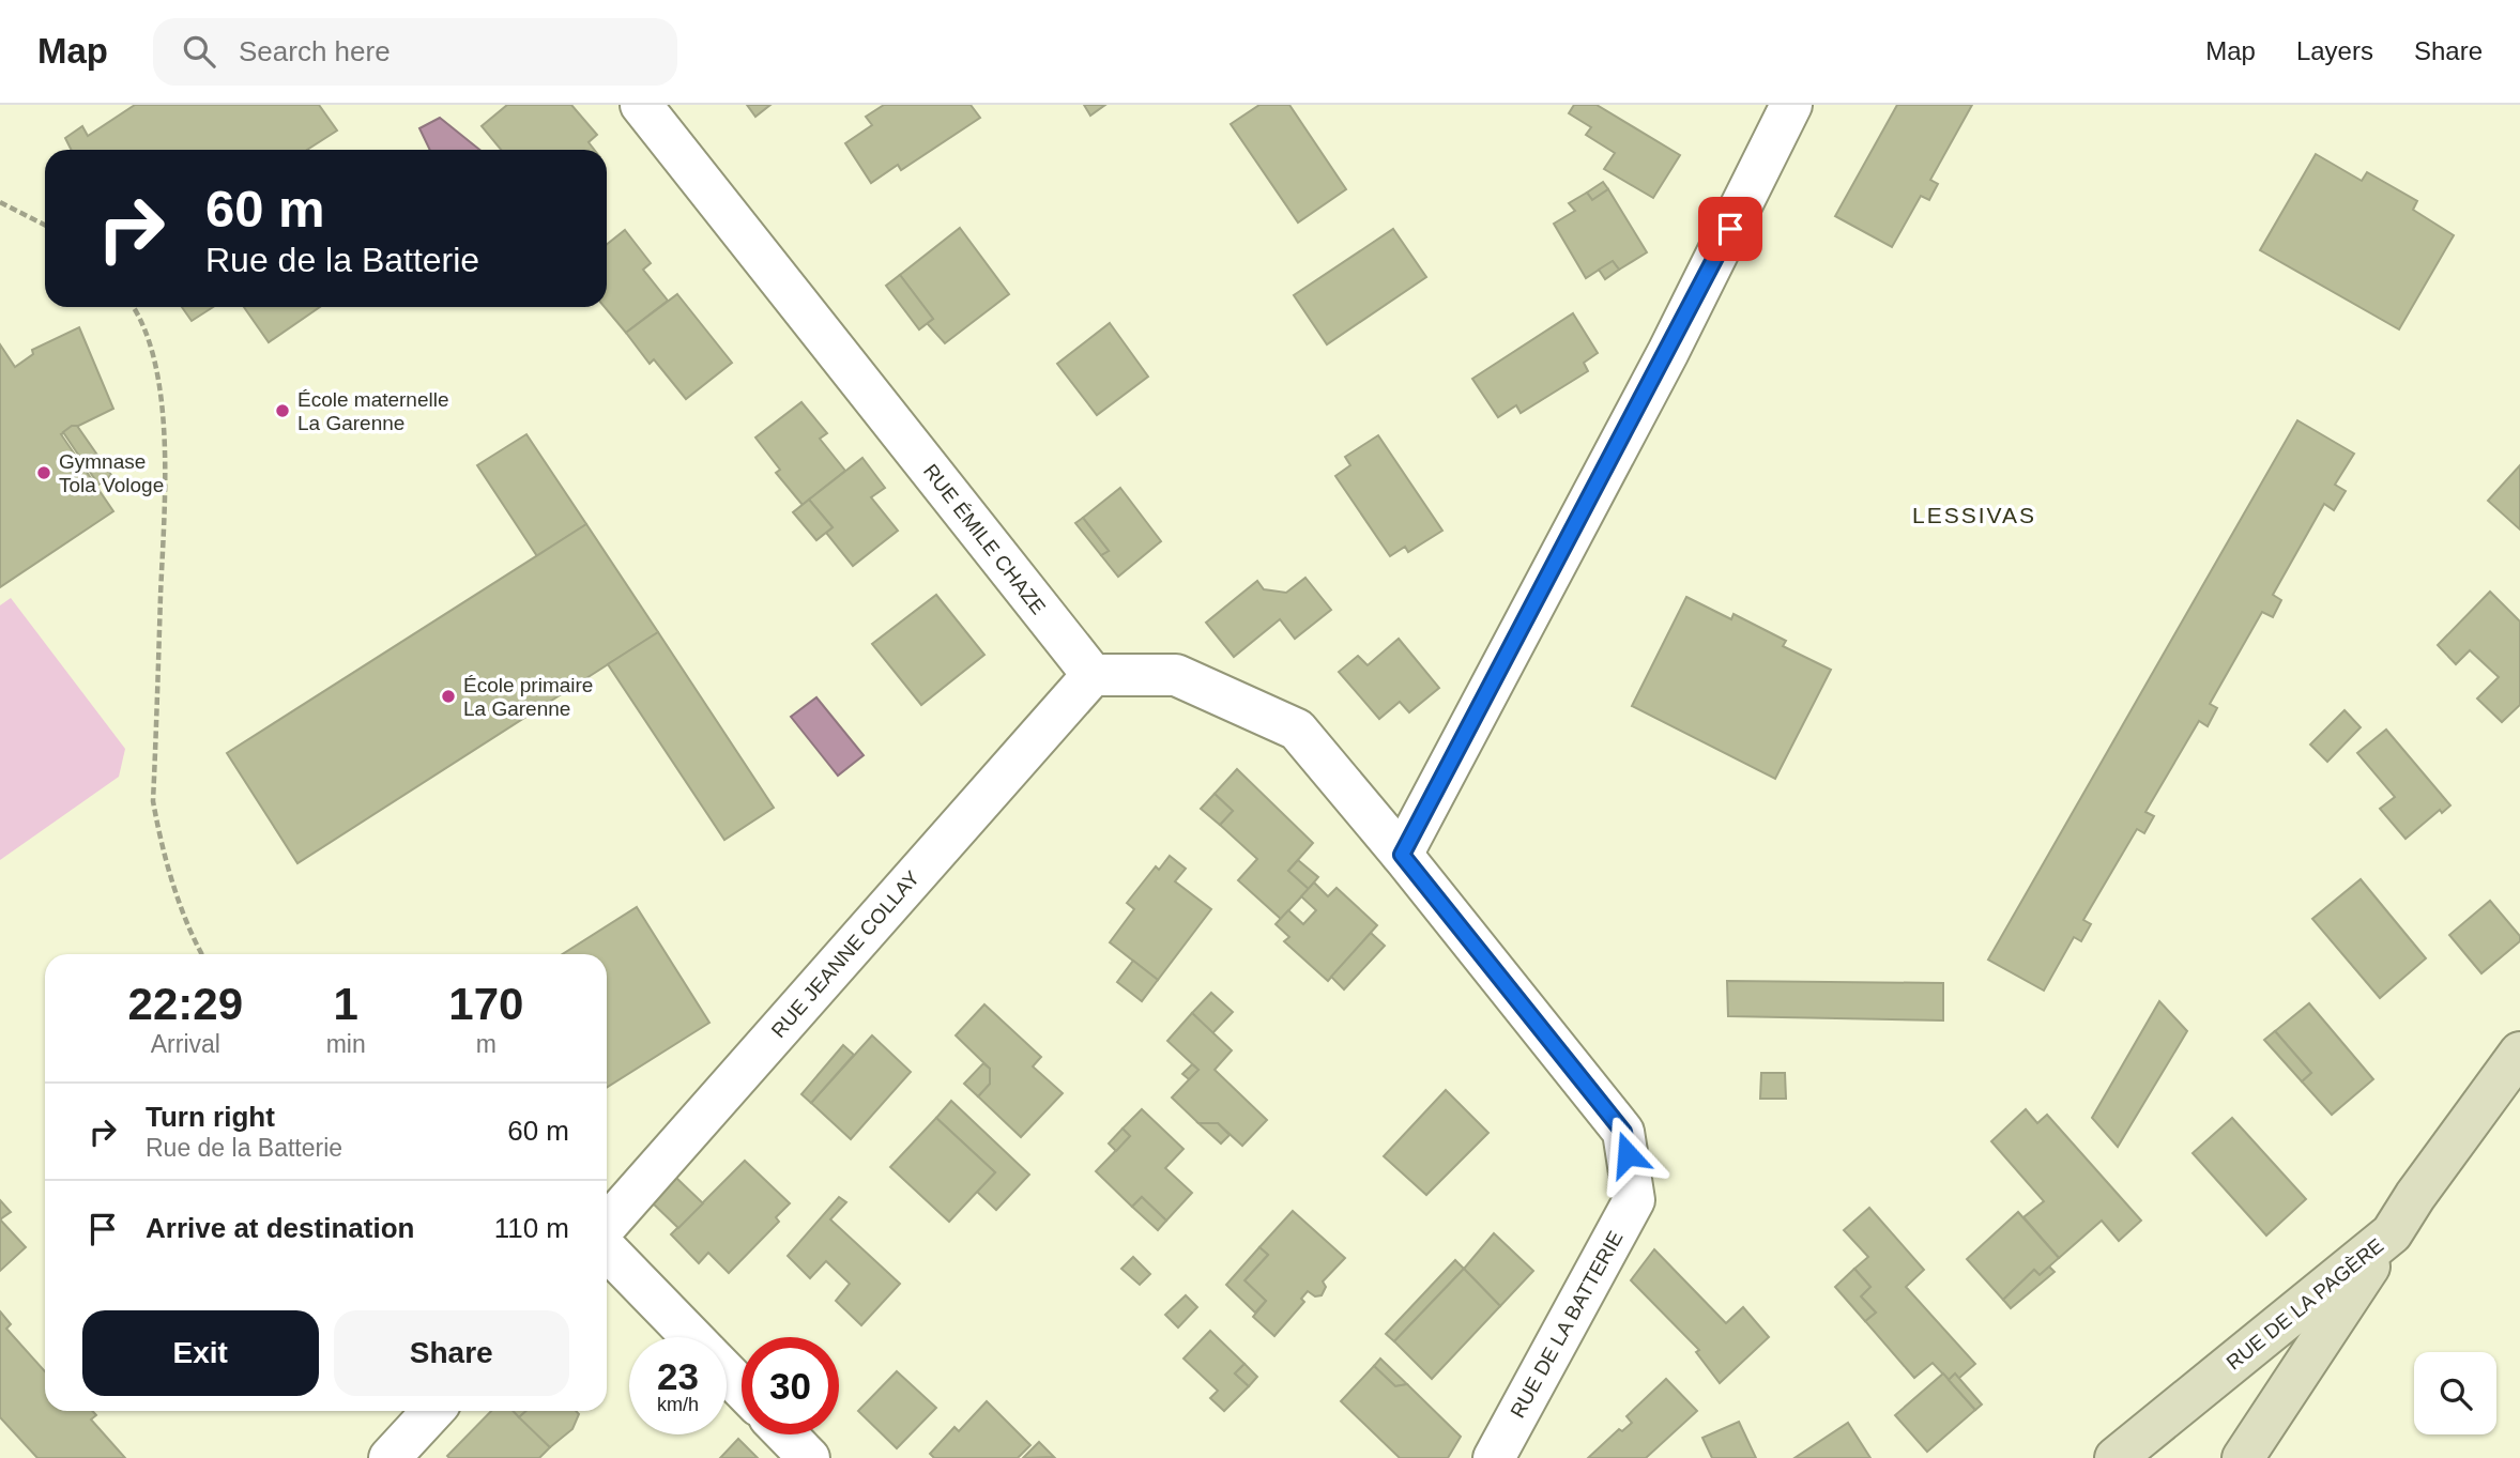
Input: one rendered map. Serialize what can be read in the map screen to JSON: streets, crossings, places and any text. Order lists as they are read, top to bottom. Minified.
{"streets":{"street":["RUE ÉMILE CHAZE","RUE JEANNE COLLAY","RUE DE LA PAGÈRE","RUE DE LA BATTERIE"]},"crossings":[["RUE ÉMILE CHAZE","RUE JEANNE COLLAY"]],"districts":["LESSIVAS"],"places":["École maternelle La Garenne","Gymnase Tola Vologe","École primaire La Garenne"],"page":{"header":"Map","search":"Search here","nav":["Map","Layers","Share"],"turn":["60 m","Rue de la Batterie"],"eta":["22:29","Arrival","1","min","170","m"],"list":[{"name":"Turn right","note":"Rue de la Batterie","value":"60 m"},{"name":"Arrive at destination","value":"110 m"}],"buttons":["Exit","Share"],"speed":"23 km/h","limit":"30"}}
